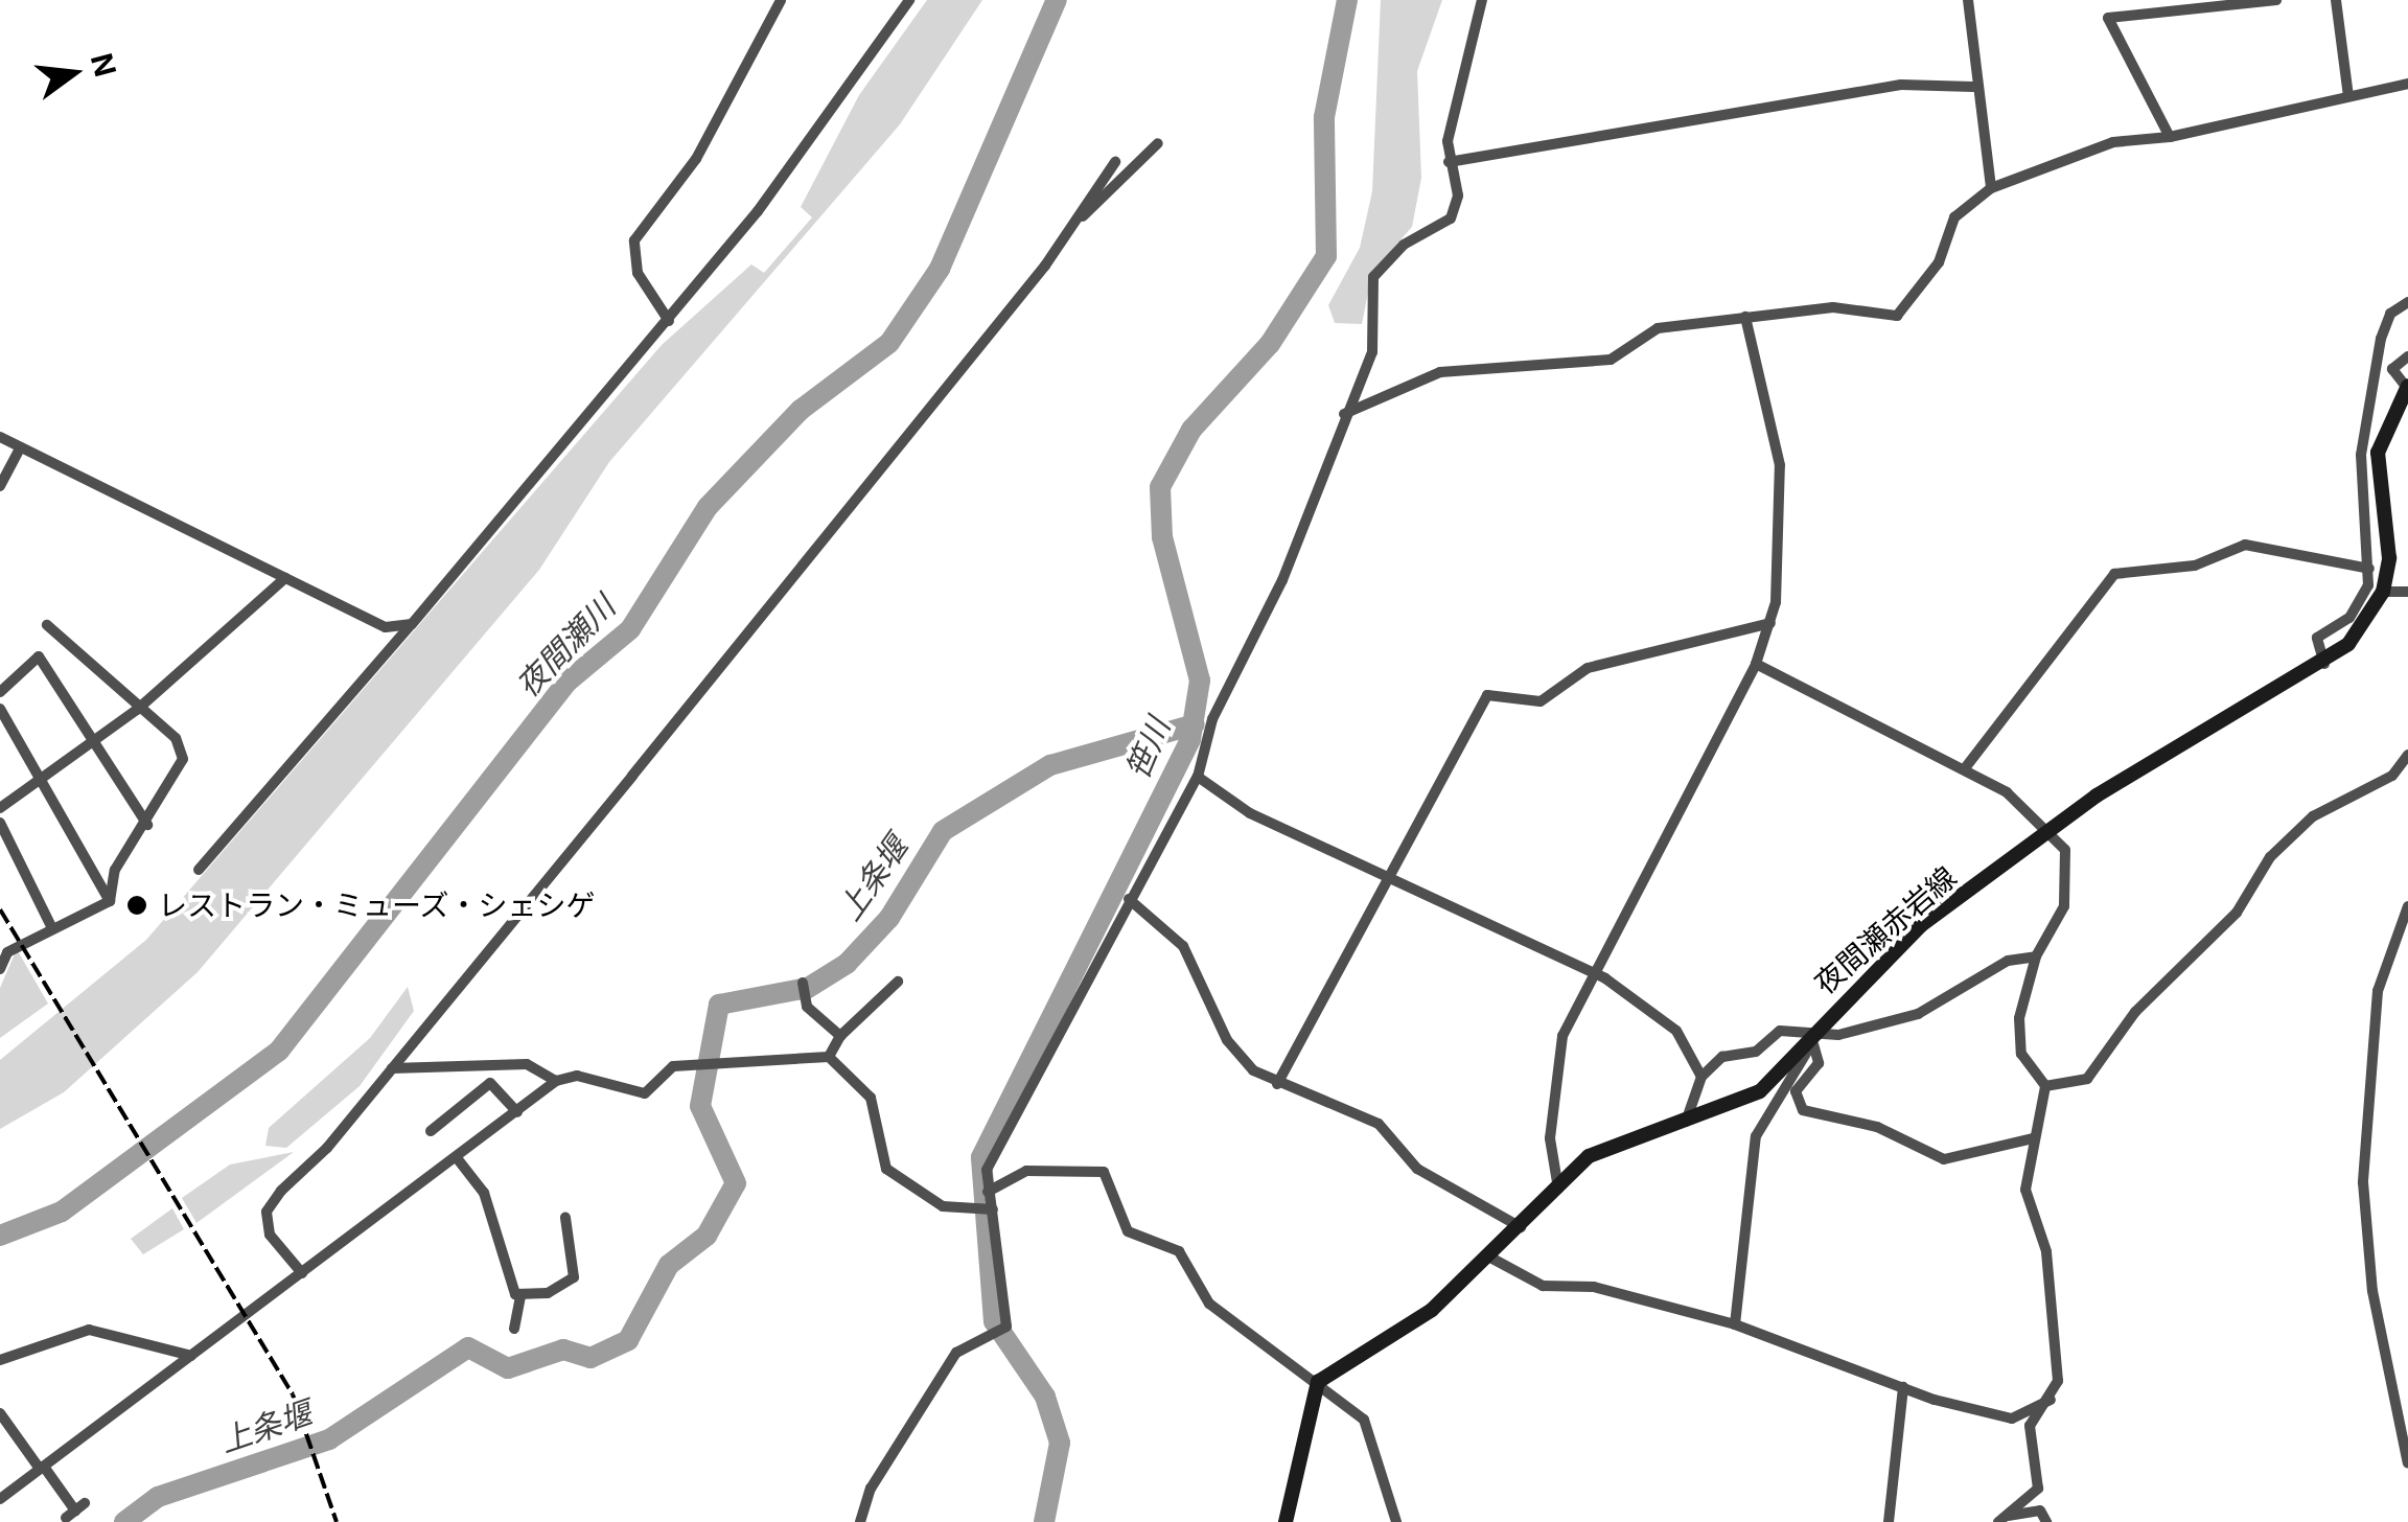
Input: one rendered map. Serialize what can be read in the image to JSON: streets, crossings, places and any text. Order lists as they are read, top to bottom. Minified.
{"streets":{"main road":["夜間瀬赤岩線"]},"water":["夜間瀬川","笹川","上条堰"],"places":["レストラン・ミューズ・シェシゲ"],"north":"right"}
